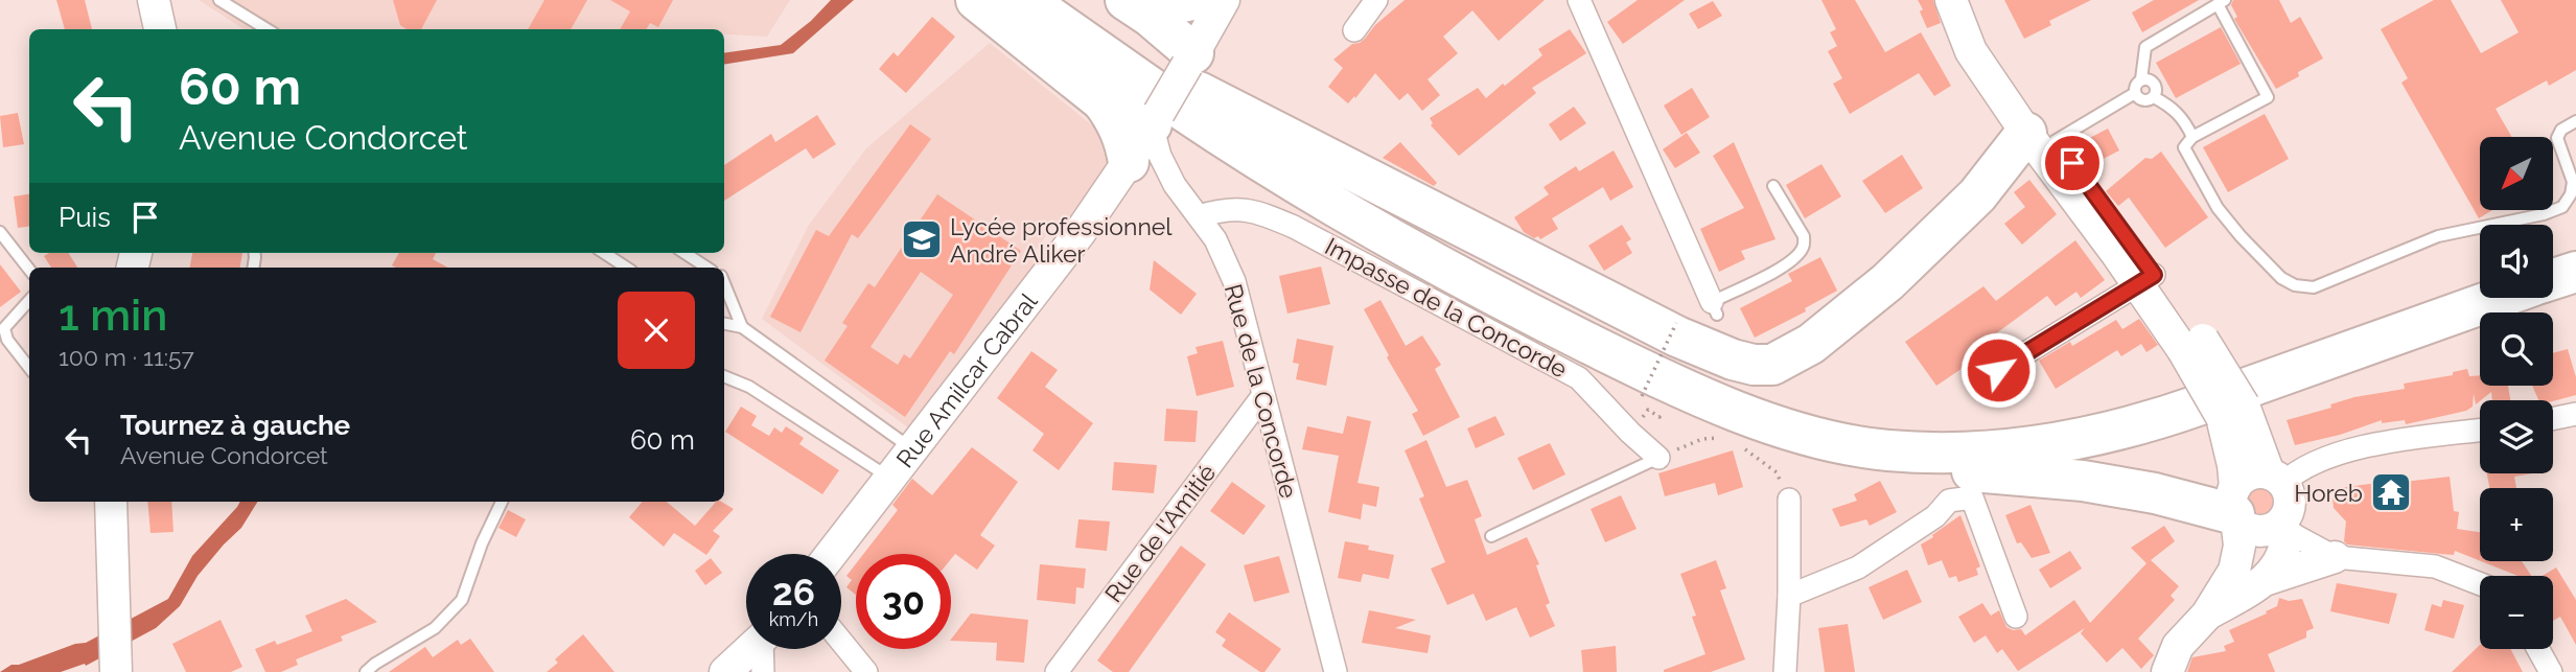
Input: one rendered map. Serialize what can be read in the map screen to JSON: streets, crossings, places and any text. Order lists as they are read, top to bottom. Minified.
{"streets":{"main road":["Rue Amilcar Cabral"],"street":["Impasse de la Concorde","Rue de la Concorde","Rue de l'Amitié"]},"crossings":[["Impasse de la Concorde","Rue de la Concorde"],["Rue Amilcar Cabral","Rue de la Concorde"],["Rue de la Concorde","Rue de l'Amitié"]],"places":{"school or university":["Lycée professionnel André Aliker"],"temple":["Horeb"]},"north":"bottom left","page":{"turn":["60 m","Avenue Condorcet"],"map_buttons":["+","−"],"then":"Puis","heading":["1 min","100 m · 11:57"],"list":[{"name":"Tournez à gauche","note":"Avenue Condorcet","value":"60 m"}],"speed":"26 km/h","limit":"30"}}
